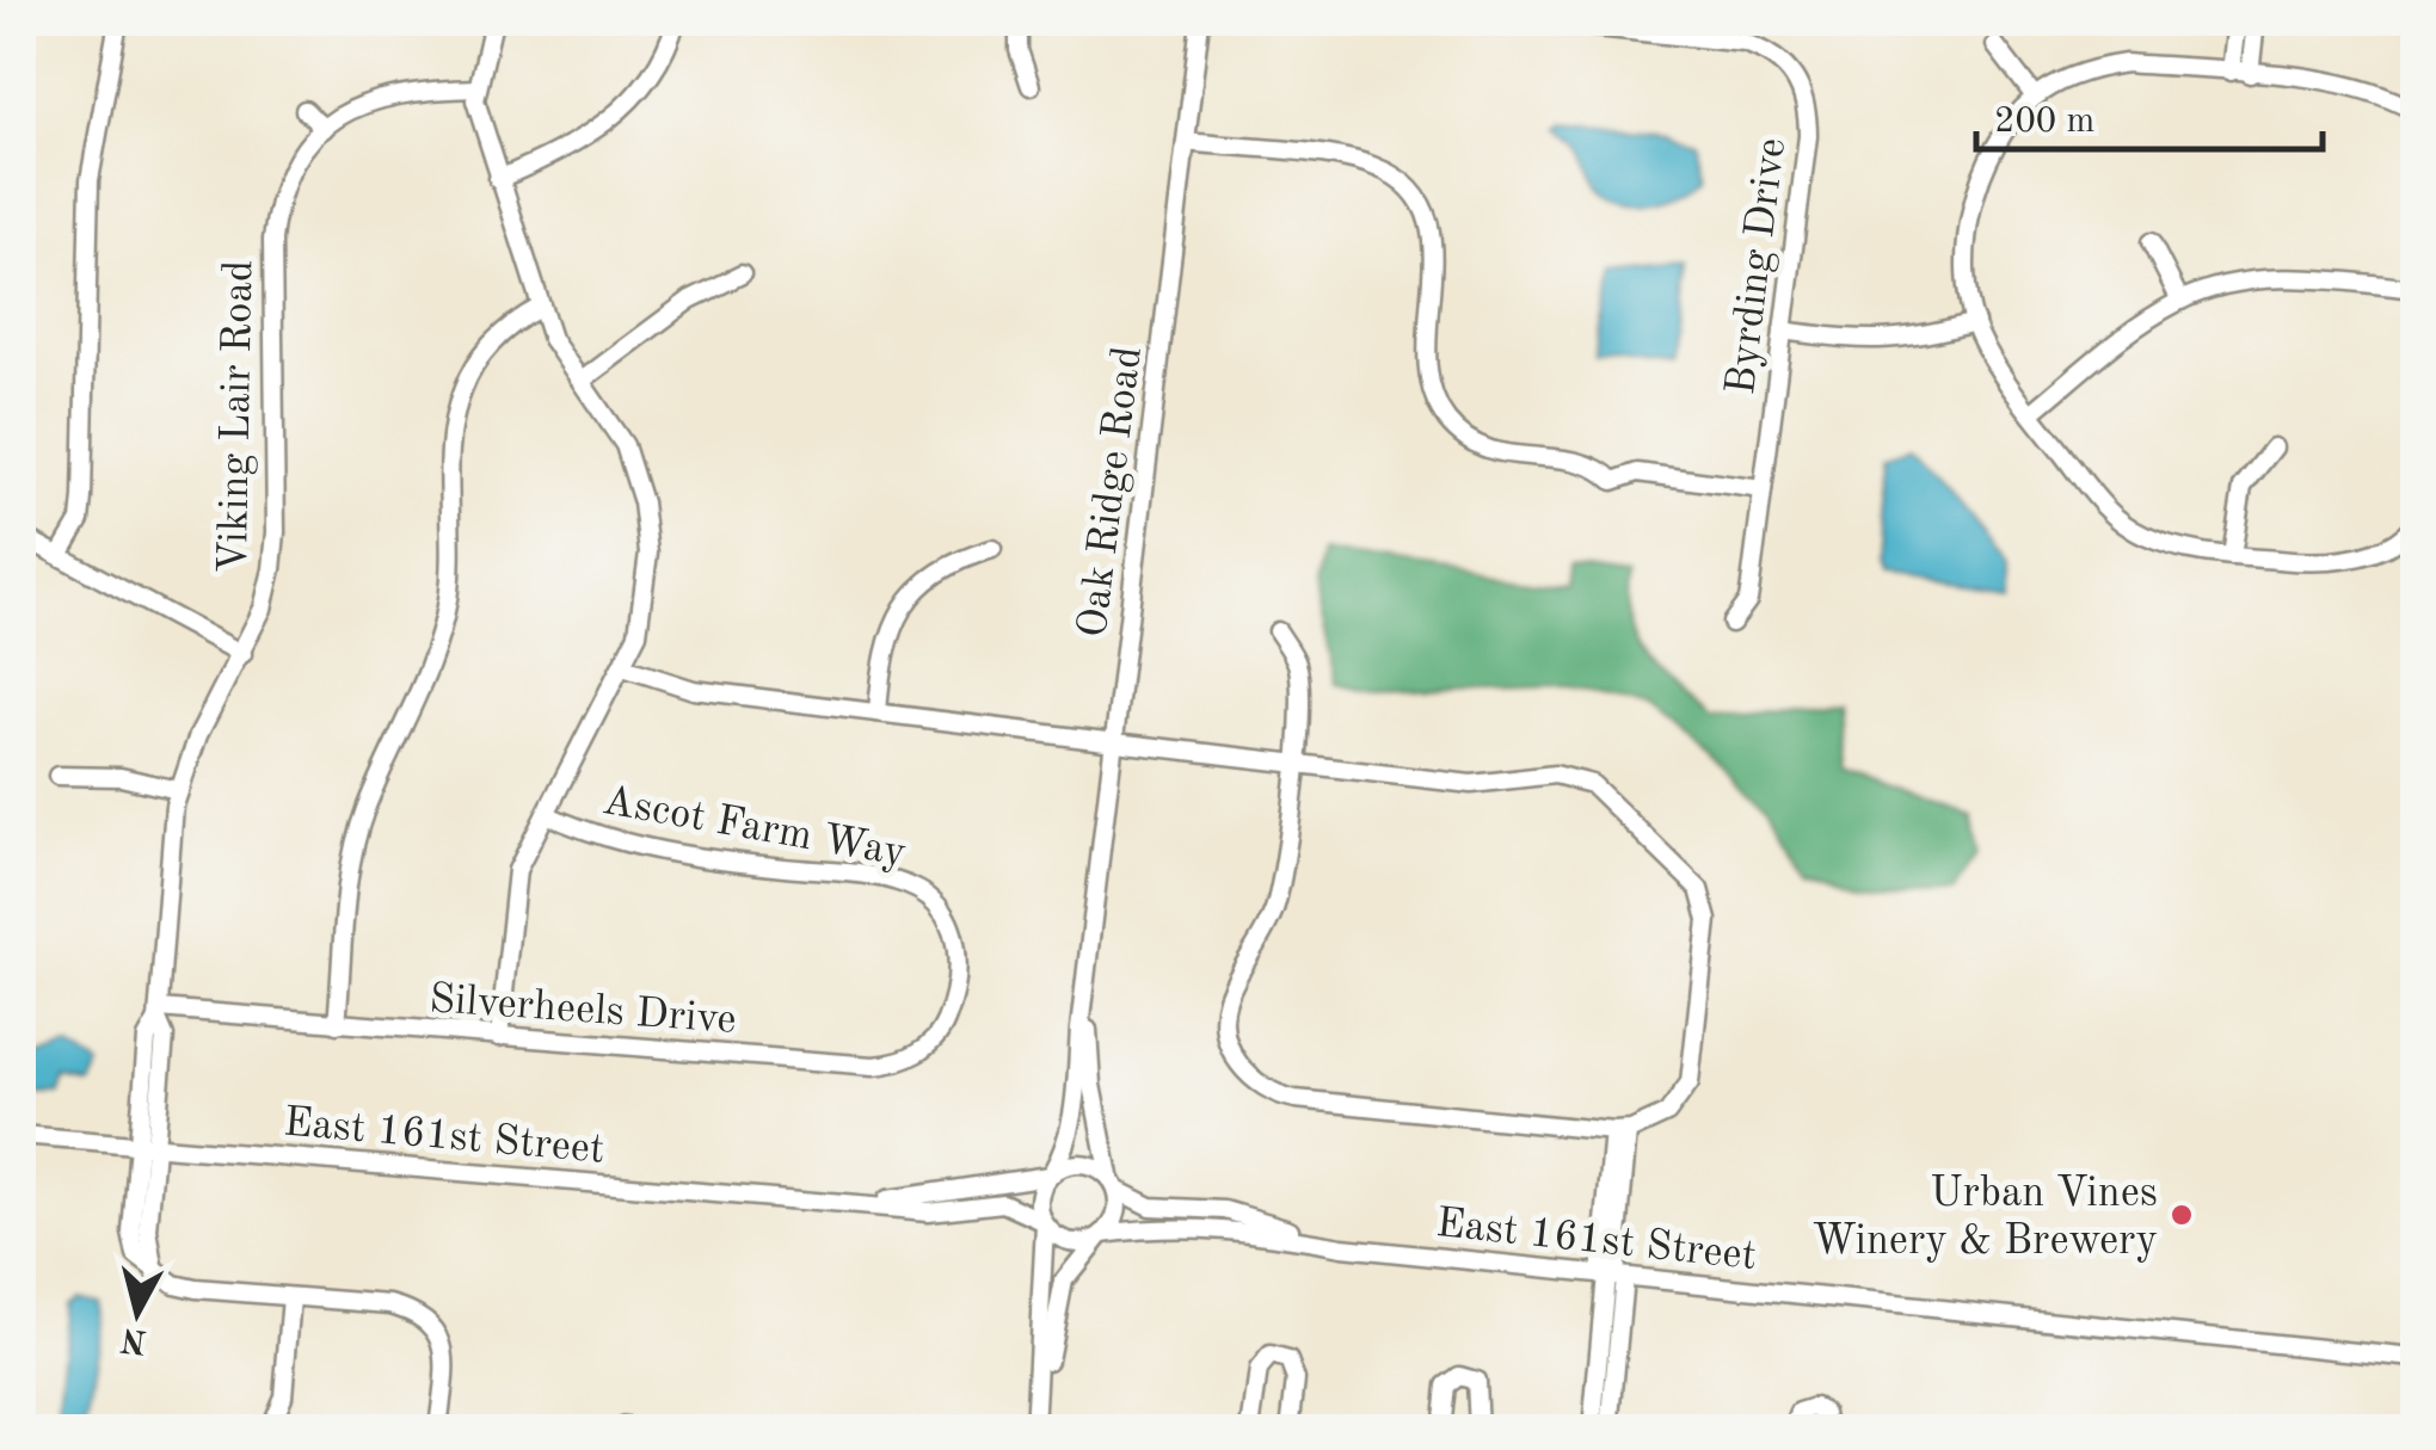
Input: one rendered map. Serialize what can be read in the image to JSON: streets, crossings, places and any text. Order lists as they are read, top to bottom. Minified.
{"streets":{"street":["Byrding Drive","Viking Lair Road","Oak Ridge Road","Ascot Farm Way","Silverheels Drive","East 161st Street"]},"crossings":[["Viking Lair Road","Silverheels Drive"],["Viking Lair Road","East 161st Street"],["Oak Ridge Road","East 161st Street"],["Ascot Farm Way","Silverheels Drive"]],"places":["Urban Vines Winery & Brewery"],"scale_bar":"200 m","north":"bottom"}
